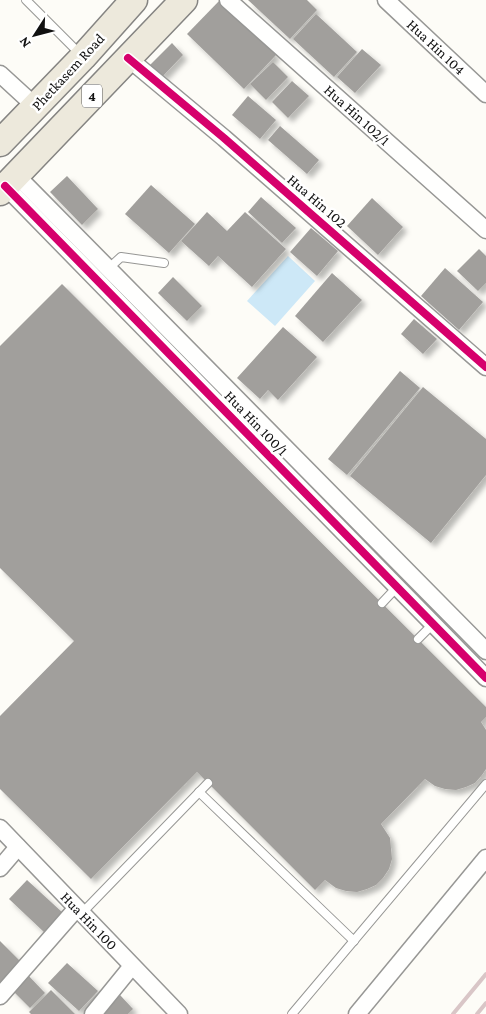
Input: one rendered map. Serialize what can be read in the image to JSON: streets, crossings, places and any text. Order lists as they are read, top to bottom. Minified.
{"streets":{"main road":["Phetkasem Road","4"],"street":["Hua Hin 104","Hua Hin 102/1","Hua Hin 102","Hua Hin 100/1","Hua Hin 100"]},"crossings":[["4","Hua Hin 102"],["4","Hua Hin 100/1"]],"north":"bottom left"}
